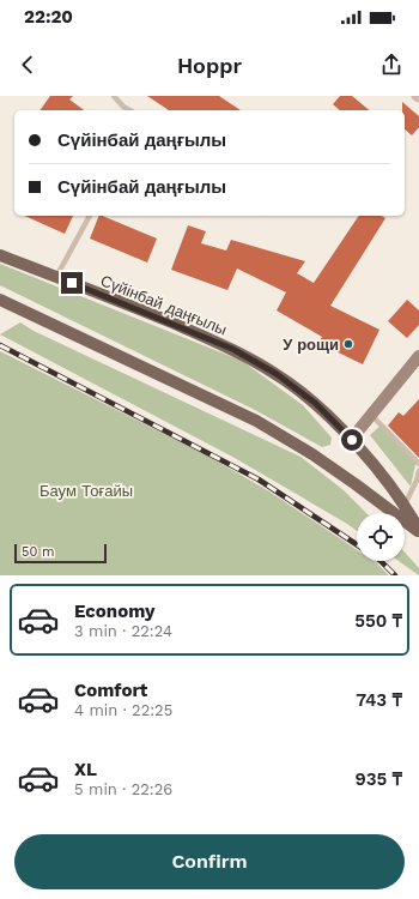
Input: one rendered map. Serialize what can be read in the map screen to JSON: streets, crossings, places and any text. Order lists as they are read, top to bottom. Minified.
{"streets":{"main road":["Сүйінбай даңғылы"]},"parks":["Баум Тоғайы"],"places":["У рощи"],"scale_bar":"50 m","page":{"status":"22:20","header":"Hoppr","banner":["Сүйінбай даңғылы","Сүйінбай даңғылы"],"scale":"50 m","list":[{"name":"Economy","note":"3 min · 22:24","value":"550 ₸"},{"name":"Comfort","note":"4 min · 22:25","value":"743 ₸"},{"name":"XL","note":"5 min · 22:26","value":"935 ₸"}],"buttons":"Confirm"}}
